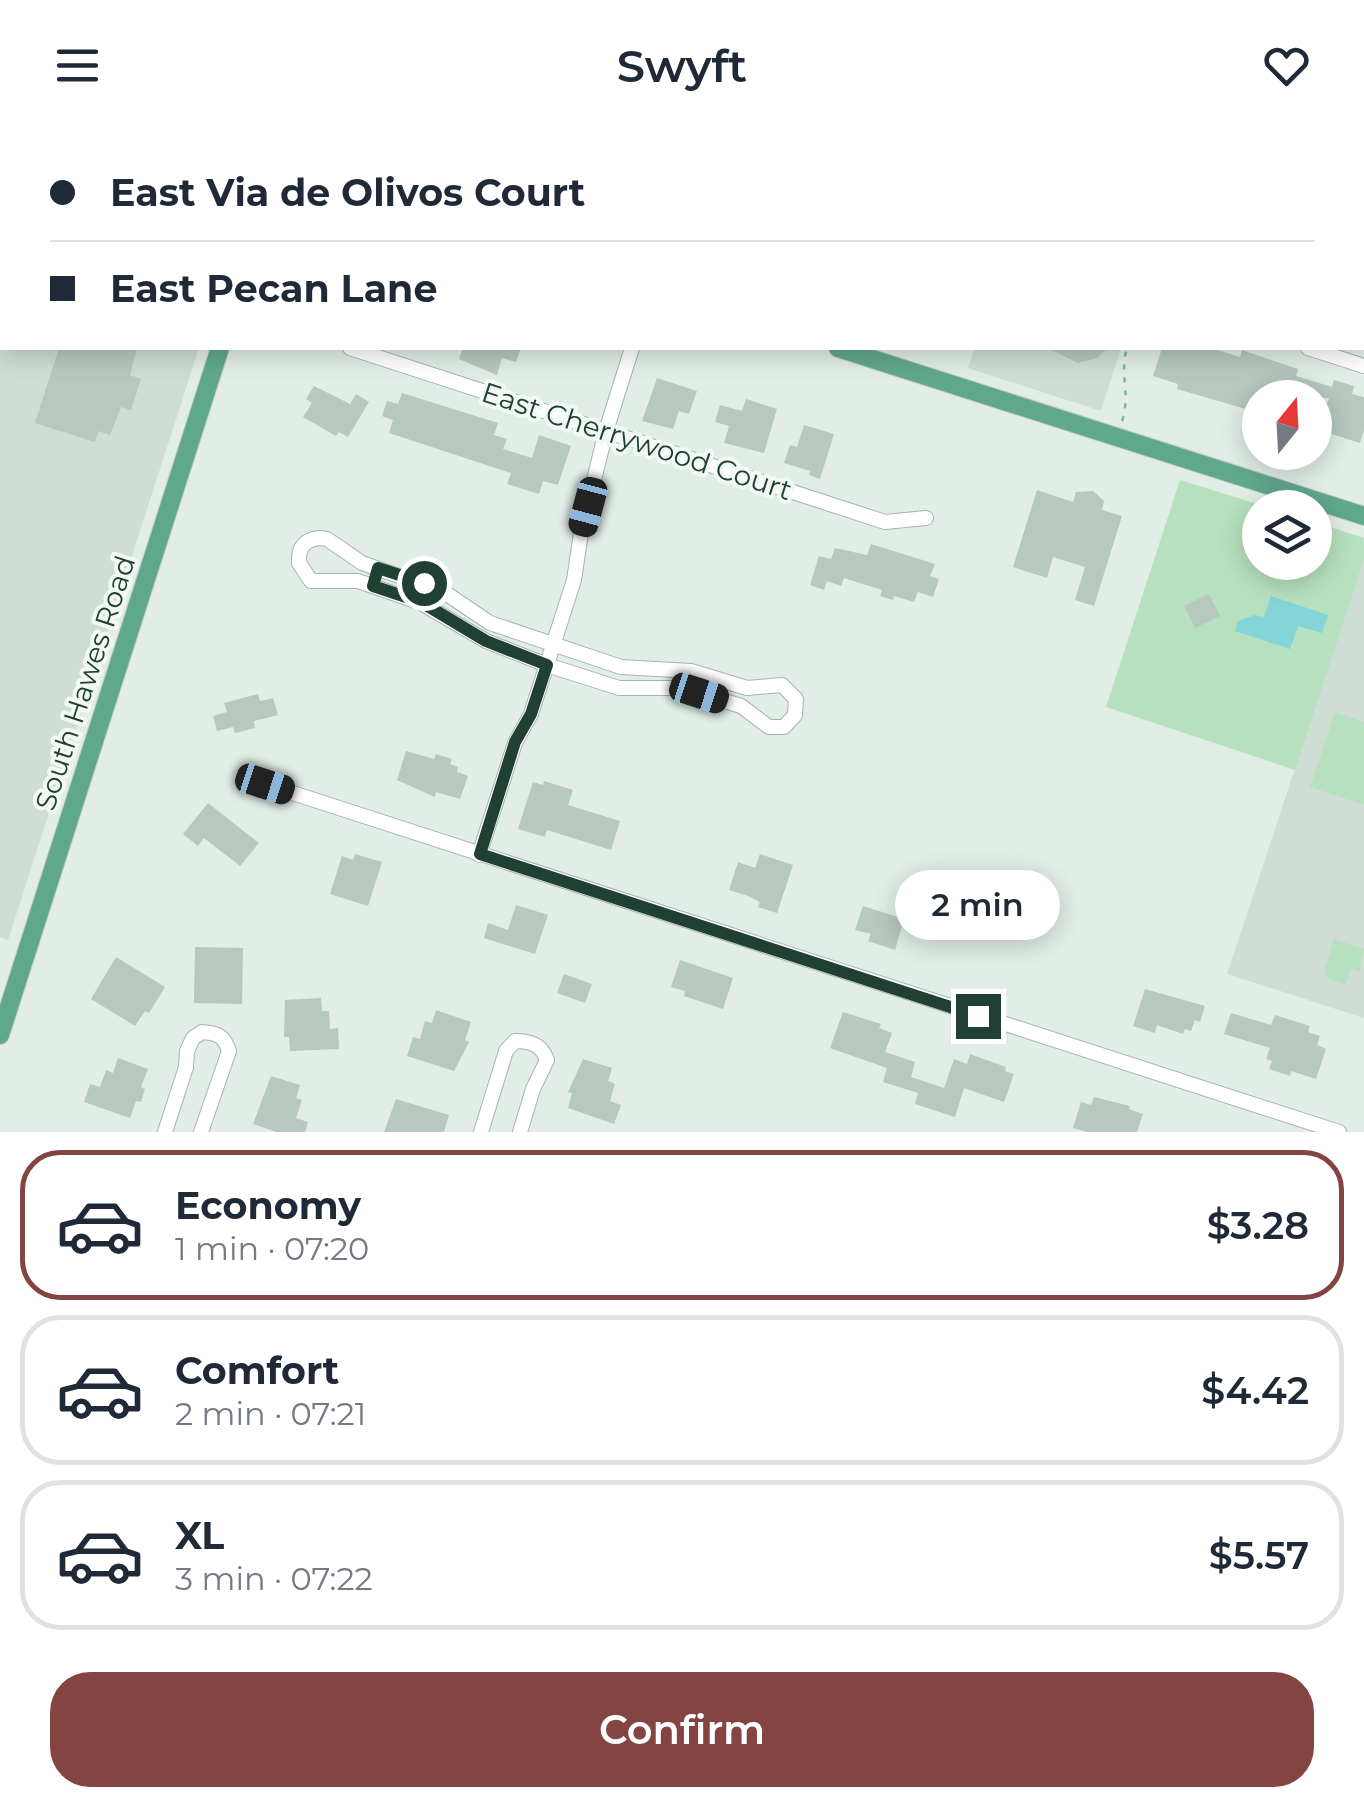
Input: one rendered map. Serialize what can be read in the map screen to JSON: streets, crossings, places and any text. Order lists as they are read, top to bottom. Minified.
{"streets":{"main road":["South Hawes Road"],"street":["East Cherrywood Court"]},"north":"top","page":{"header":"Swyft","banner":["East Via de Olivos Court","East Pecan Lane"],"bubble":"2 min","list":[{"name":"Economy","note":"1 min · 07:20","value":"$3.28"},{"name":"Comfort","note":"2 min · 07:21","value":"$4.42"},{"name":"XL","note":"3 min · 07:22","value":"$5.57"}],"buttons":"Confirm"}}
